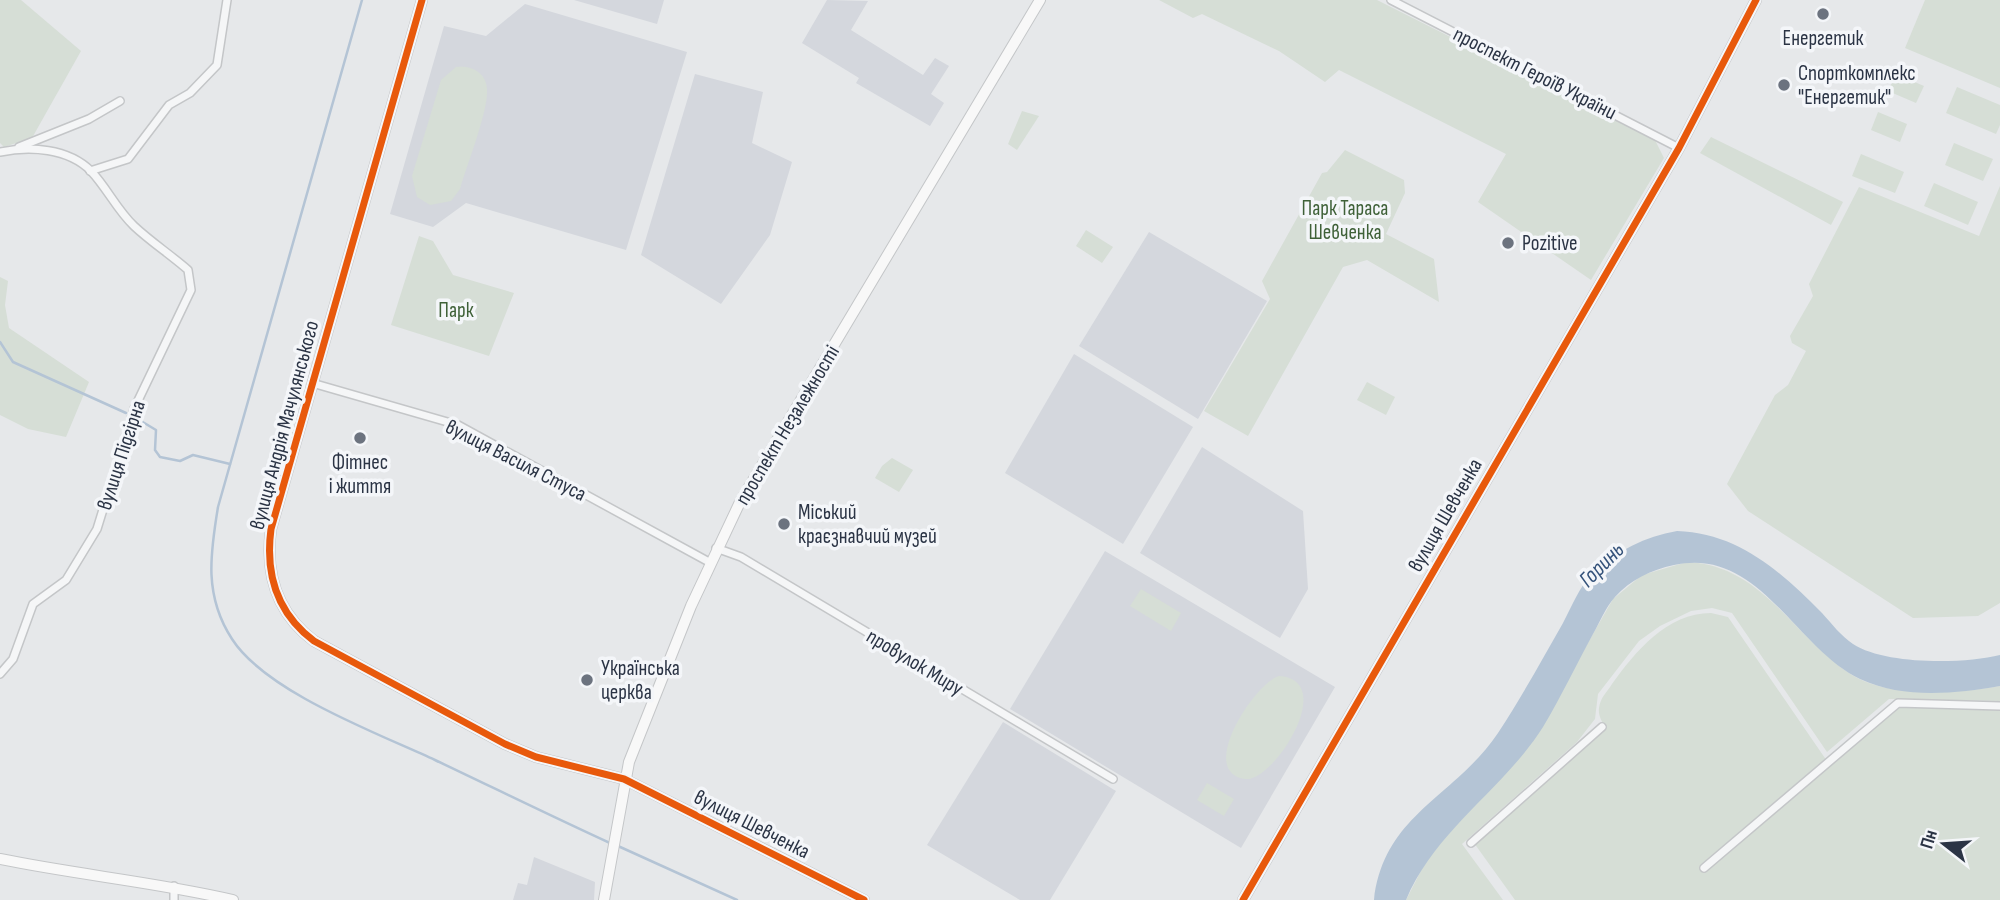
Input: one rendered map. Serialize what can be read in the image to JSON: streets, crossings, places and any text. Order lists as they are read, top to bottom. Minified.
{"streets":{"street":["проспект Героїв України","вулиця Андрія Мачулянського","проспект Незалежності","вулиця Підгірна","вулиця Василя Стуса","вулиця Шевченка","провулок Миру"]},"crossings":[["проспект Героїв України","вулиця Шевченка"],["вулиця Андрія Мачулянського","проспект Незалежності"],["вулиця Андрія Мачулянського","вулиця Василя Стуса"],["вулиця Андрія Мачулянського","вулиця Шевченка"],["проспект Незалежності","вулиця Василя Стуса"],["проспект Незалежності","вулиця Шевченка"],["проспект Незалежності","провулок Миру"]],"water":["Горинь"],"parks":["Парк Тараса Шевченка","Парк"],"places":["Енергетик","Спорткомплекс \"Енергетик\"","Pozitive","Фітнес і життя","Міський краєзнавчий музей","Українська церква"],"north":"left"}
